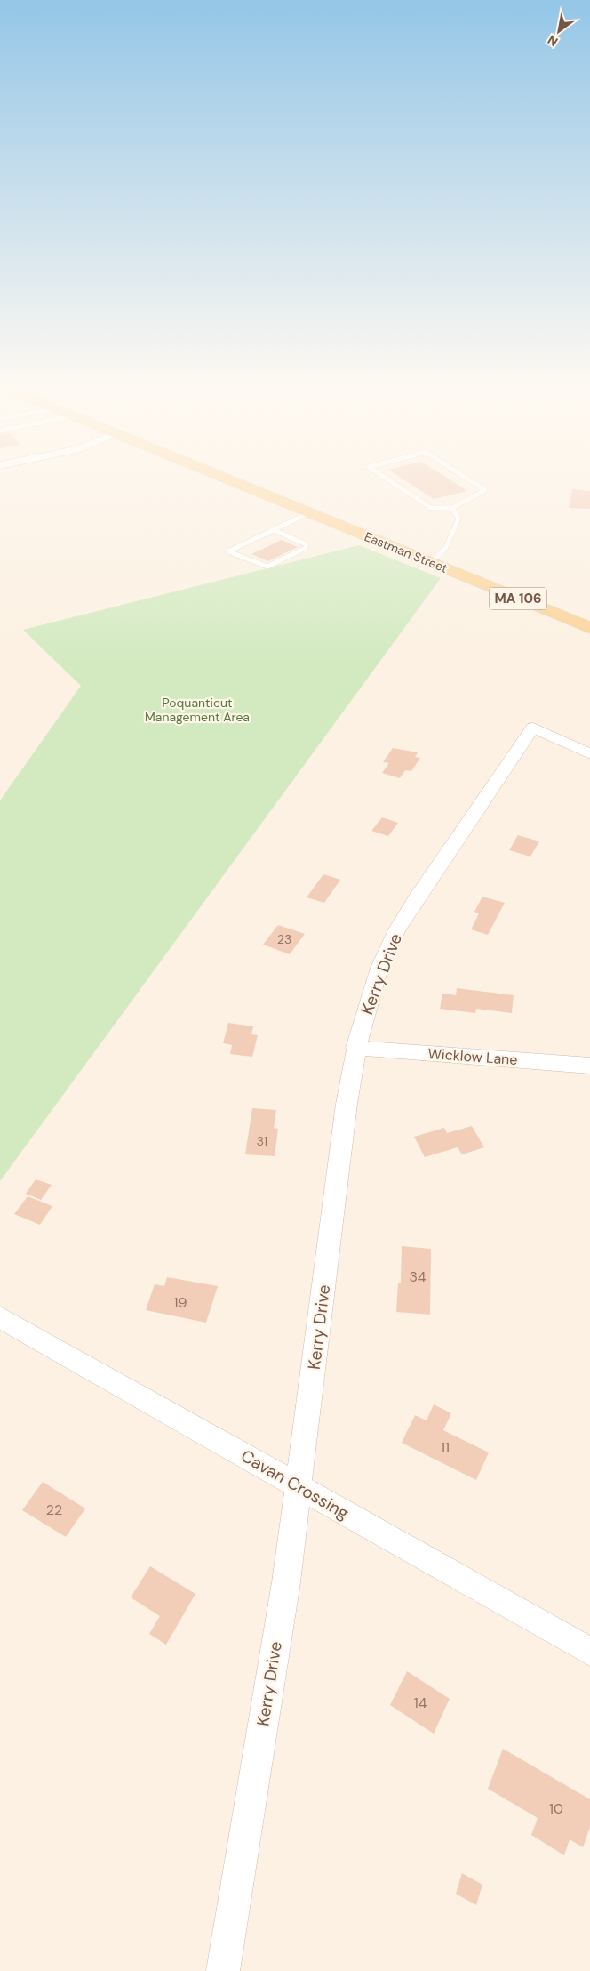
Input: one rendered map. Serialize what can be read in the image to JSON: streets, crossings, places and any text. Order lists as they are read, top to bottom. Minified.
{"streets":{"main road":["Eastman Street","MA 106"],"street":["Kerry Drive","Wicklow Lane","Cavan Crossing"]},"crossings":[["Kerry Drive","Wicklow Lane"],["Kerry Drive","Cavan Crossing"]],"parks":["Poquanticut Management Area"],"house_numbers":["23","31","34","19","11","22","14","10"],"north":"bottom left"}
